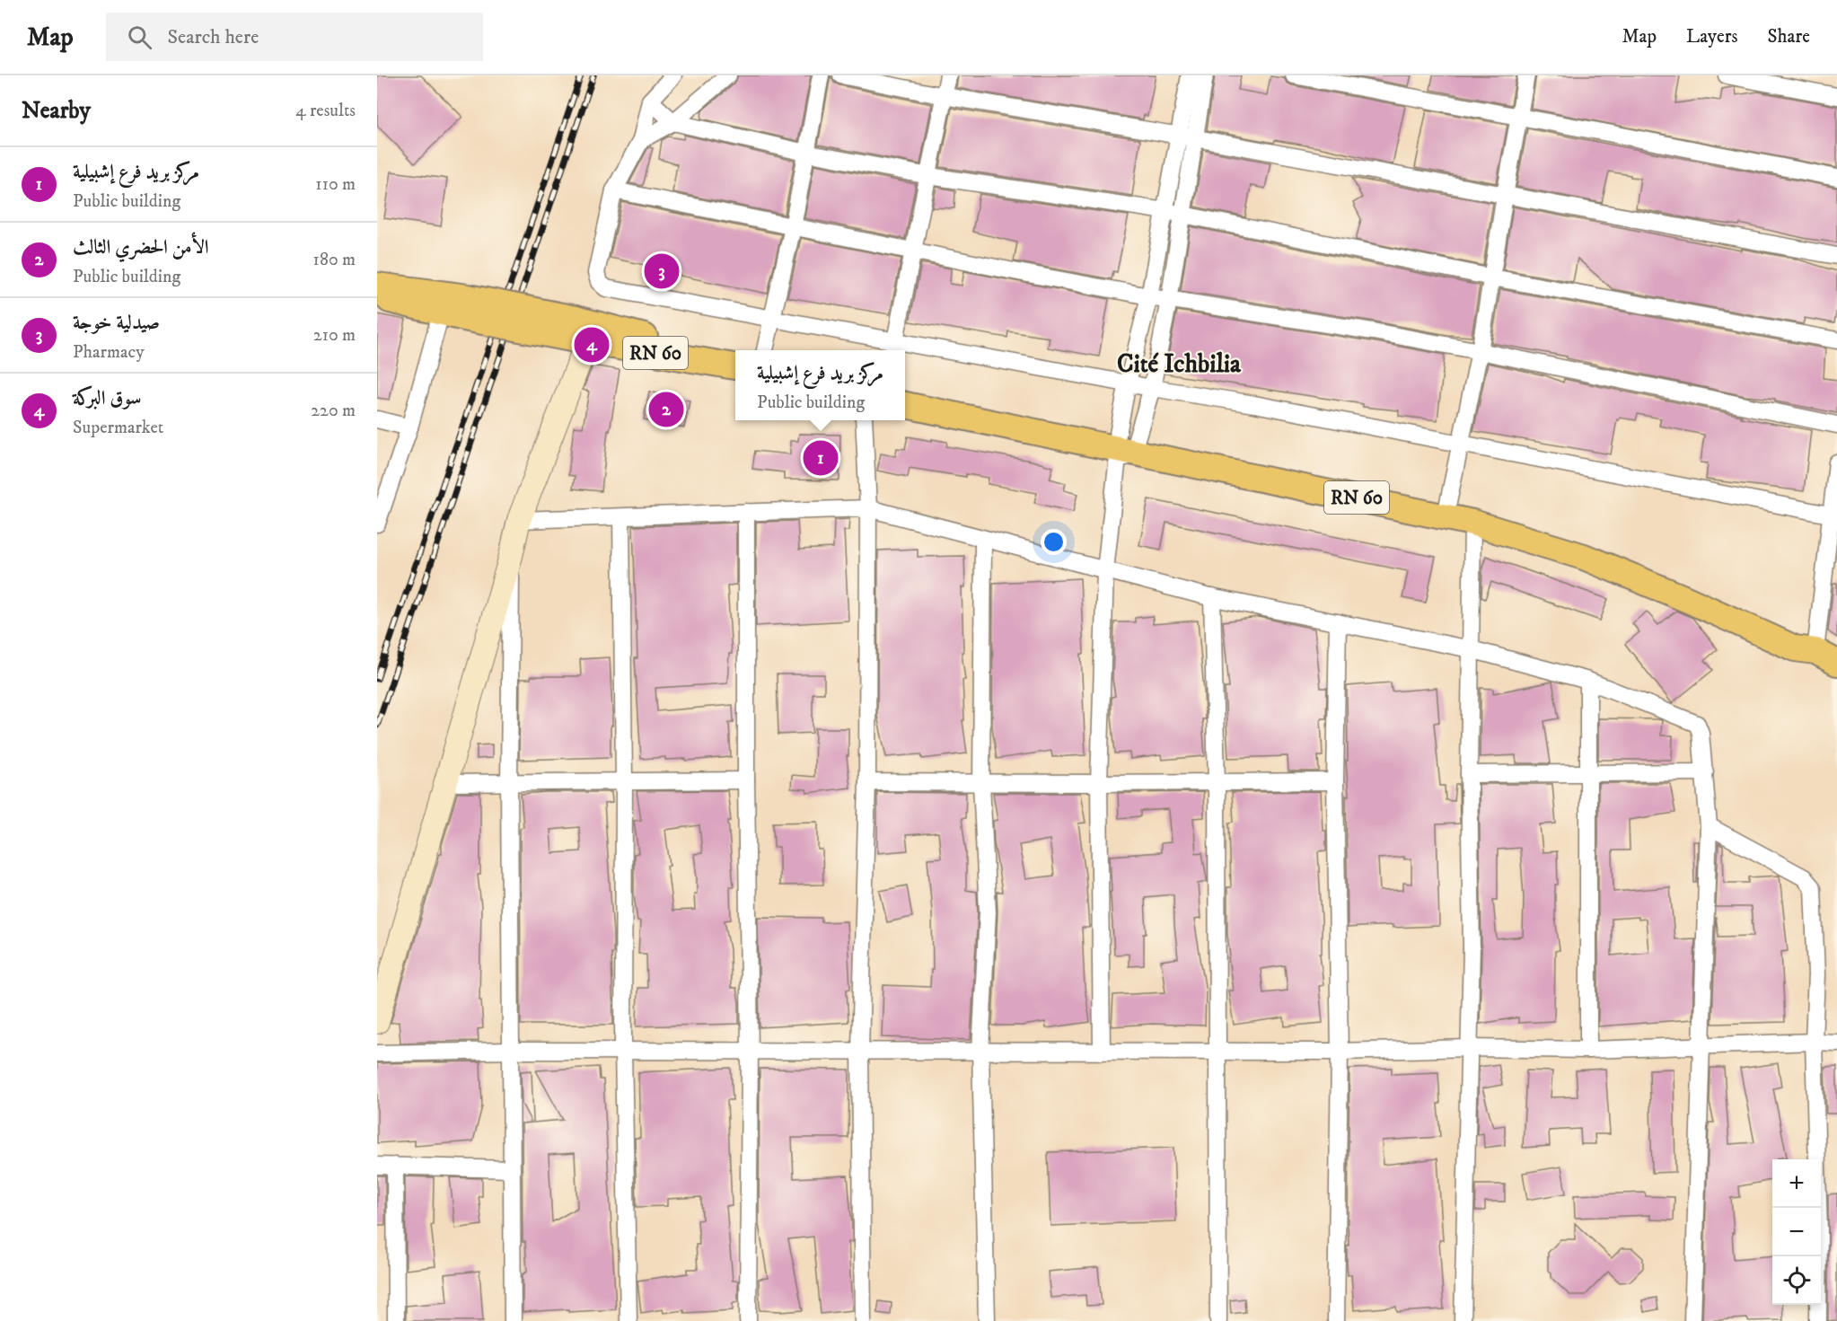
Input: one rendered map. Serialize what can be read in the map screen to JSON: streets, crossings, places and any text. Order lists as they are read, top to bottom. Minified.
{"streets":{"main road":["RN 60"]},"districts":["Cité Ichbilia"],"page":{"header":"Map","search":"Search here","nav":["Map","Layers","Share"],"heading":["Nearby","4 results"],"list":[{"mark":"1","name":"مركز بريد فرع إشبيلية","note":"Public building","value":"110 m"},{"mark":"2","name":"الأمن الحضري الثالث","note":"Public building","value":"180 m"},{"mark":"3","name":"صيدلية خوجة","note":"Pharmacy","value":"210 m"},{"mark":"4","name":"سوق البركة","note":"Supermarket","value":"220 m"}],"pins":["3","4","2","1"],"popup":["مركز بريد فرع إشبيلية","Public building"],"map_buttons":["+","−"]}}
